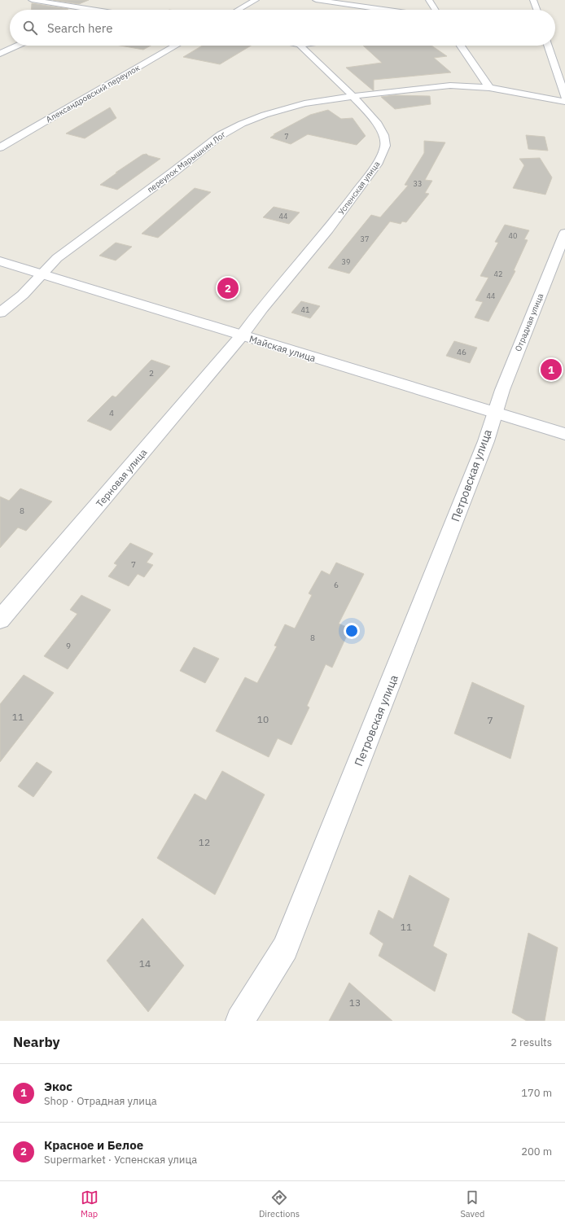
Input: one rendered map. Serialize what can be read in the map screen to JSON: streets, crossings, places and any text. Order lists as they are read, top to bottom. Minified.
{"streets":{"street":["Александровский переулок","переулок Марышкин Лог","Успенская улица","Отрадная улица","Майская улица","Петровская улица","Терновая улица"]},"crossings":[["переулок Марышкин Лог","Успенская улица"],["переулок Марышкин Лог","Майская улица"],["Успенская улица","Майская улица"],["Успенская улица","Терновая улица"],["Отрадная улица","Майская улица"],["Отрадная улица","Петровская улица"],["Майская улица","Петровская улица"],["Майская улица","Терновая улица"]],"house_numbers":["7","33","44","40","37","39","42","44","41","46","2","4","8","7","6","8","9","11","10","7","12","11","14","13"],"page":{"search":"Search here","pins":["2","1"],"heading":["Nearby","2 results"],"list":[{"mark":"1","name":"Экос","note":"Shop · Отрадная улица","value":"170 m"},{"mark":"2","name":"Красное и Белое","note":"Supermarket · Успенская улица","value":"200 m"}],"nav":["Map","Directions","Saved"]}}
